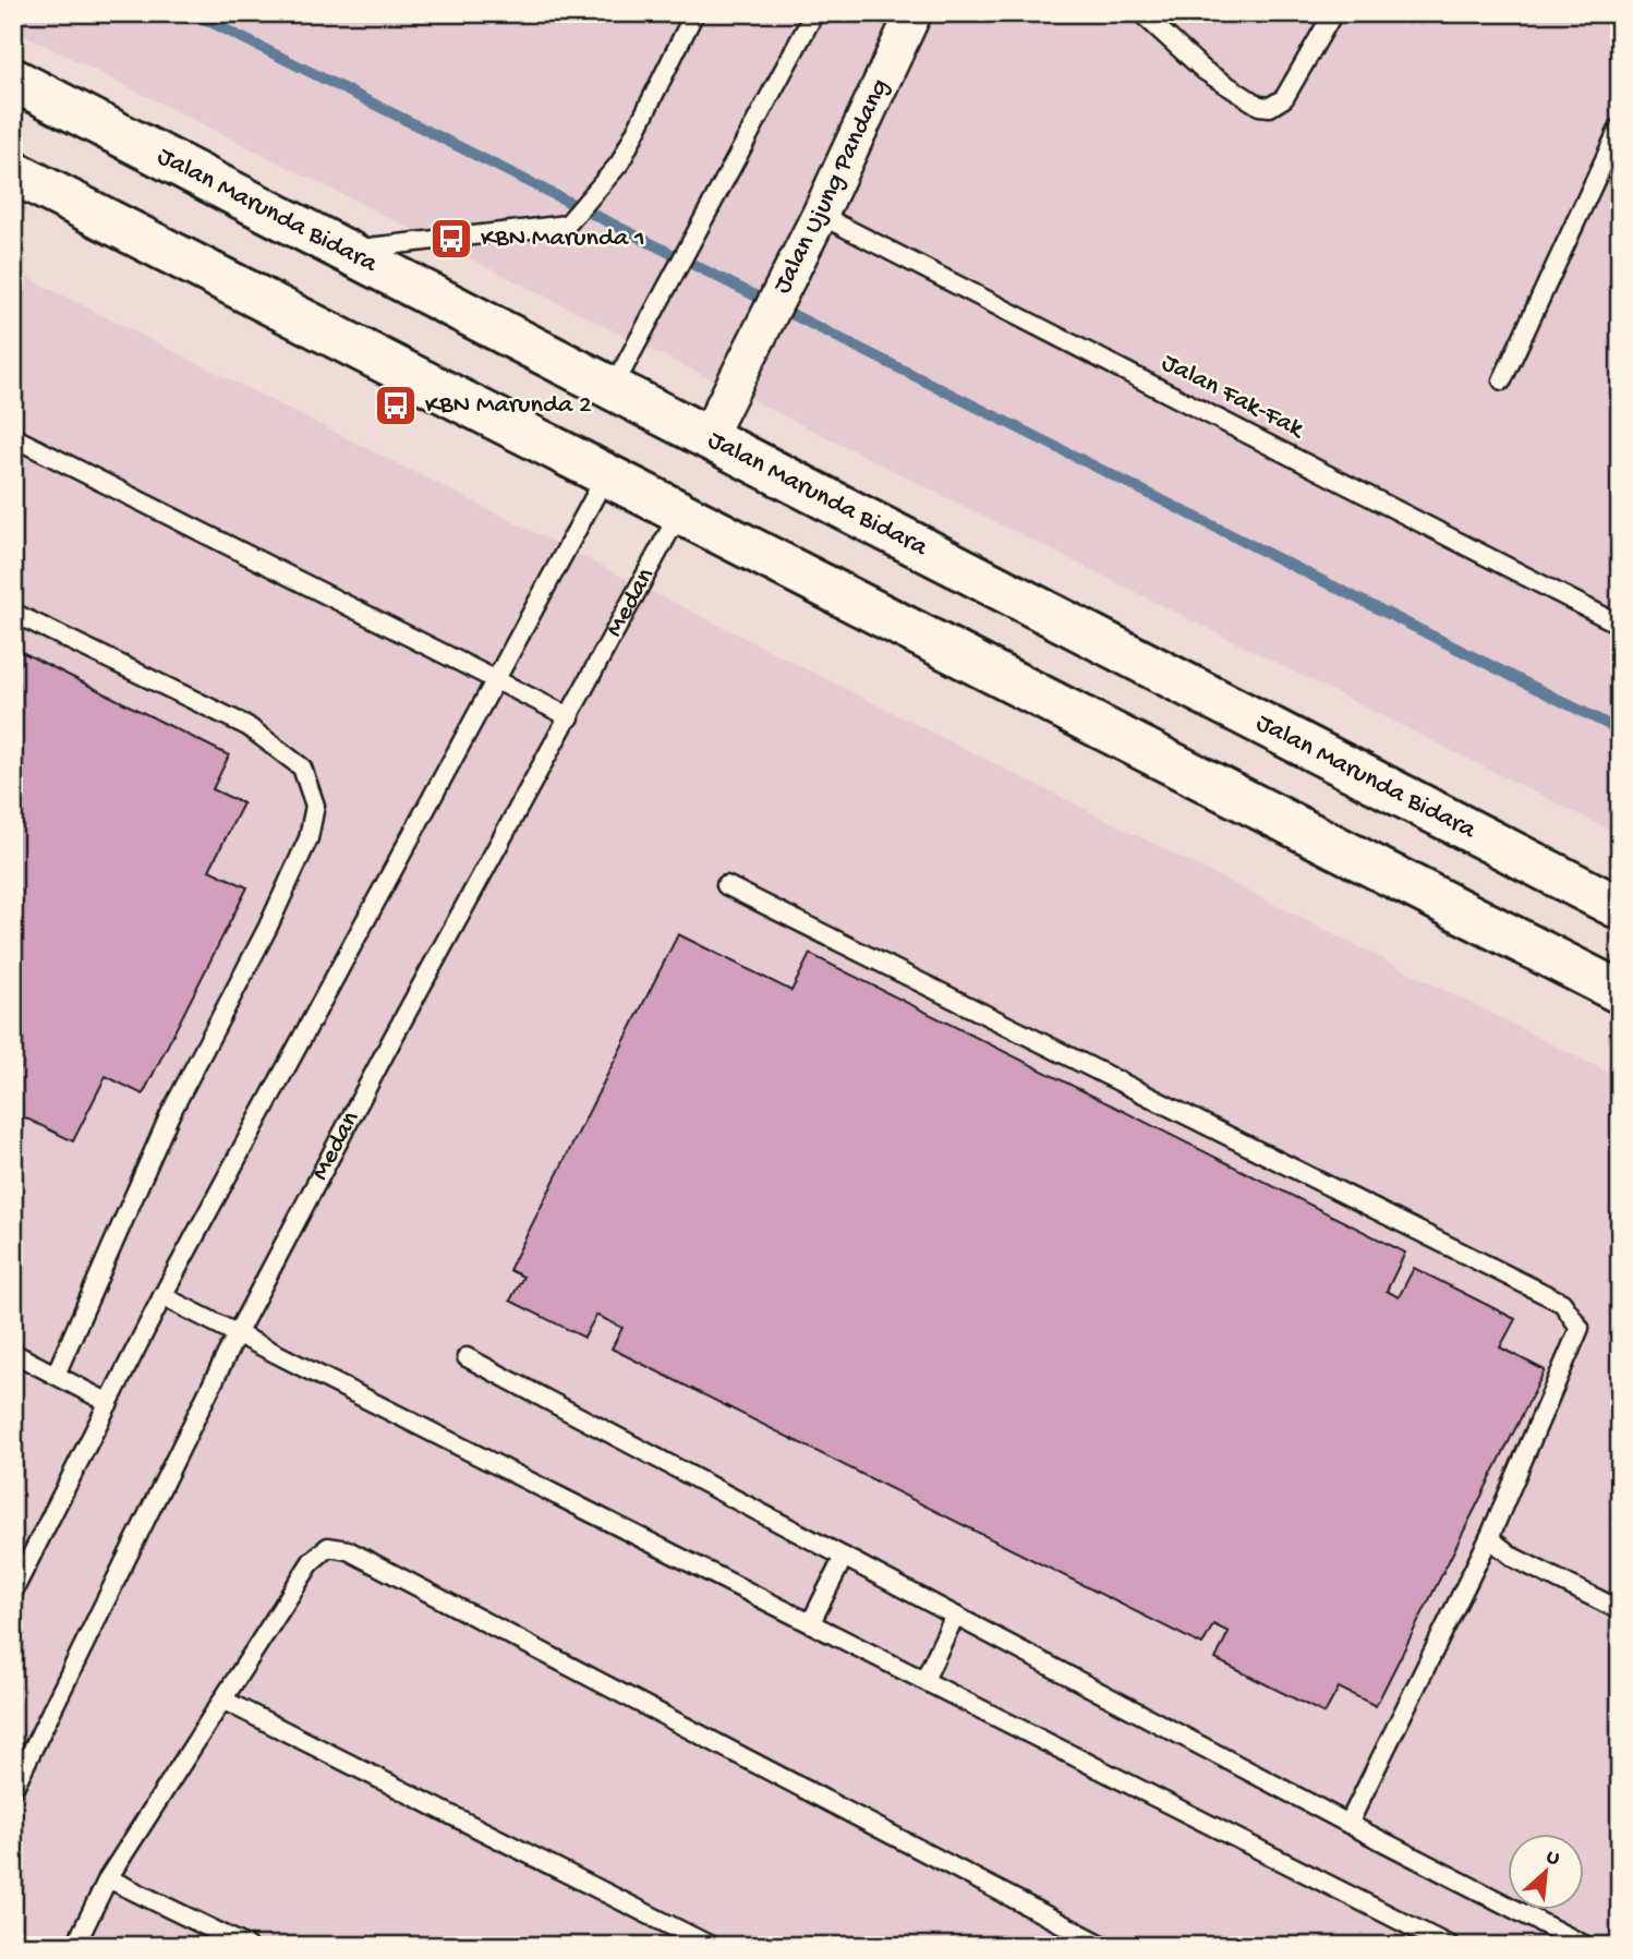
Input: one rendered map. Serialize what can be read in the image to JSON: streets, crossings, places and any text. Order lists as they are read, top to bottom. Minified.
{"streets":{"main road":["Jalan Marunda Bidara"],"street":["Jalan Ujung Pandang"],"lane":["Jalan Fak-Fak","Medan"]},"crossings":[["Jalan Ujung Pandang","Jalan Marunda Bidara"],["Jalan Ujung Pandang","Jalan Fak-Fak"]],"places":{"bus stop":["KBN Marunda 1","KBN Marunda 2"]},"north":"top right"}
